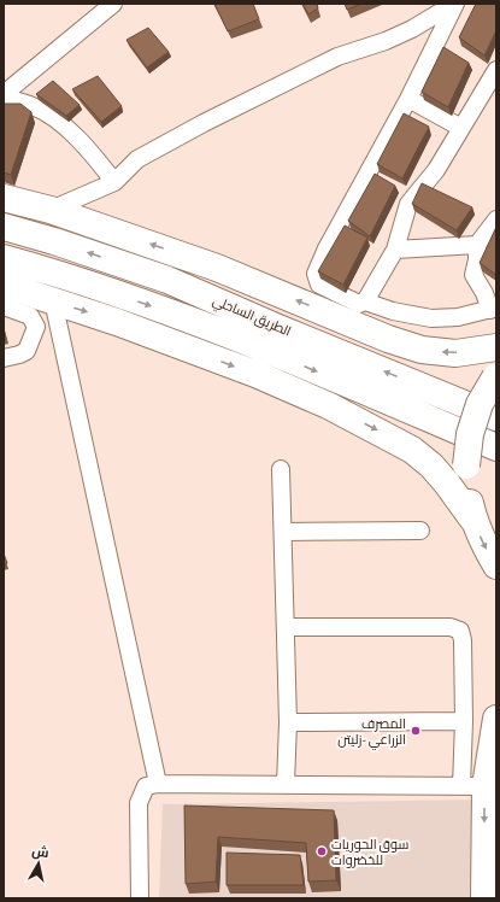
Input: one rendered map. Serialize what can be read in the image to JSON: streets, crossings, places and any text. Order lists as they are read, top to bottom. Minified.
{"streets":{"highway":["الطريق الساحلي"]},"places":["المصرف الزراعي -زليتن","سوق الحوريات للخضروات"],"north":"top"}
